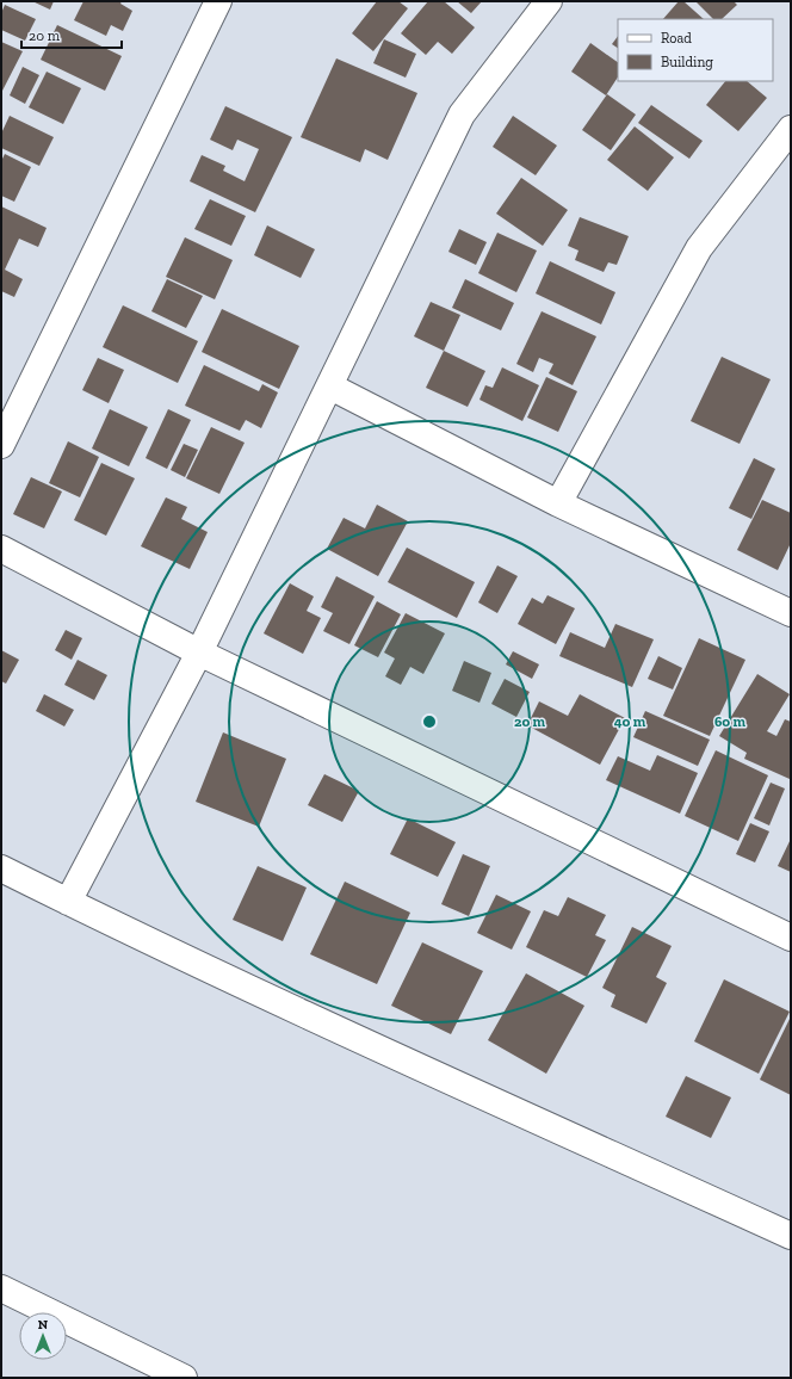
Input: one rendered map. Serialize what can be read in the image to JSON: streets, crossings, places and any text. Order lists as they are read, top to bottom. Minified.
{"legend":["Road","Building"],"scale_bar":"20 m","north":"top","rings":["20 m","40 m","60 m"]}
